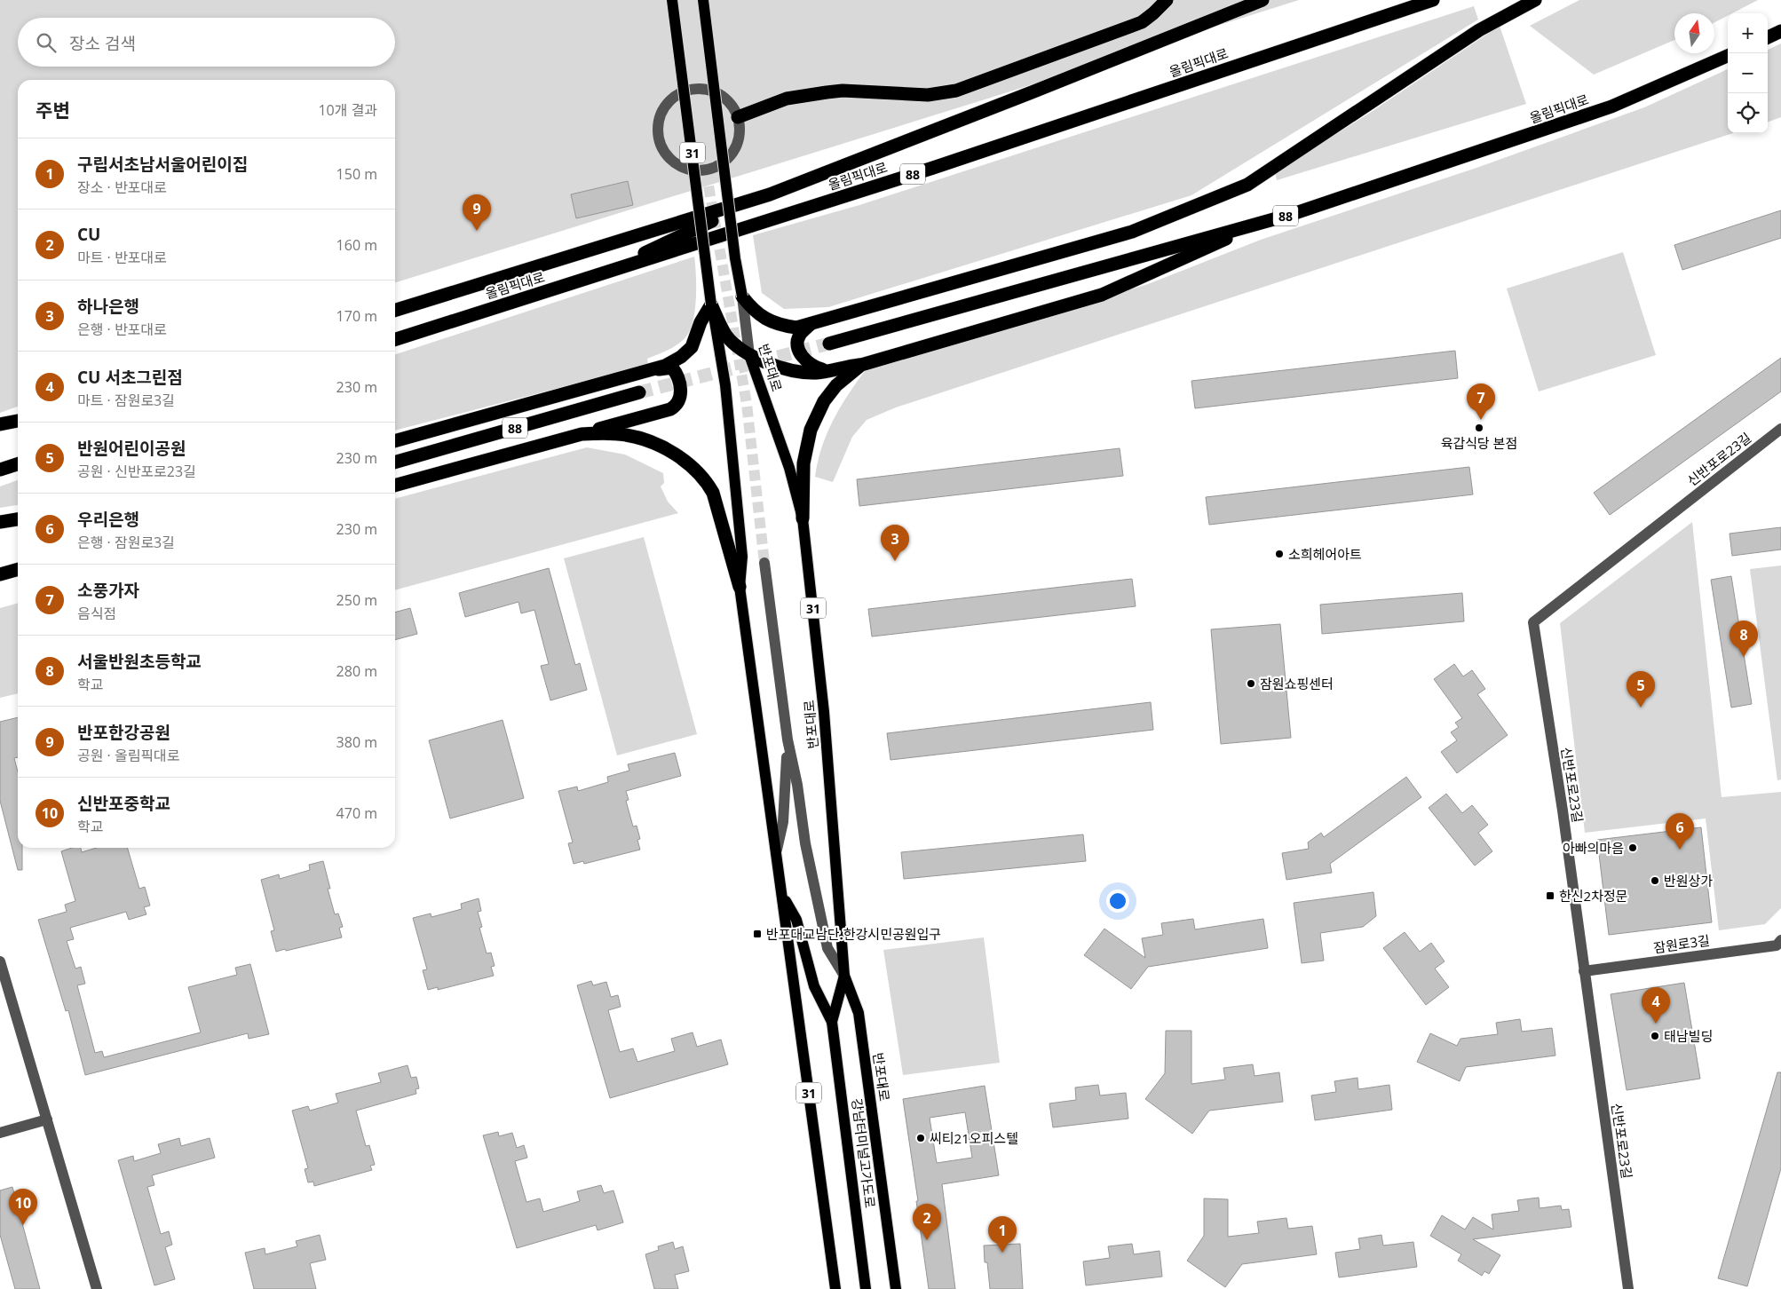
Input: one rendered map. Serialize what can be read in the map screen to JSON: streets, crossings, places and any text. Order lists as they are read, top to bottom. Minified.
{"streets":{"highway":["올림픽대로","88"],"main road":["31","반포대로","강남터미널고가도로"],"street":["신반포로23길","잠원로3길"]},"crossings":[["31","반포대로"],["31","강남터미널고가도로"],["신반포로23길","잠원로3길"]],"places":{"other":["육갑식당 본점","소희헤어아트","잠원쇼핑센터","아빠의마음","반원상가","태남빌딩","씨티21오피스텔"],"transit":["한신2차정문","반포대교남단.한강시민공원입구"]},"north":"top","page":{"map_buttons":["+","−"],"search":"장소 검색","heading":["주변","10개 결과"],"list":[{"mark":"1","name":"구립서초남서울어린이집","note":"장소 · 반포대로","value":"150 m"},{"mark":"2","name":"CU","note":"마트 · 반포대로","value":"160 m"},{"mark":"3","name":"하나은행","note":"은행 · 반포대로","value":"170 m"},{"mark":"4","name":"CU 서초그린점","note":"마트 · 잠원로3길","value":"230 m"},{"mark":"5","name":"반원어린이공원","note":"공원 · 신반포로23길","value":"230 m"},{"mark":"6","name":"우리은행","note":"은행 · 잠원로3길","value":"230 m"},{"mark":"7","name":"소풍가자","note":"음식점","value":"250 m"},{"mark":"8","name":"서울반원초등학교","note":"학교","value":"280 m"},{"mark":"9","name":"반포한강공원","note":"공원 · 올림픽대로","value":"380 m"},{"mark":"10","name":"신반포중학교","note":"학교","value":"470 m"}],"pins":["9","7","3","8","5","6","4","10","2","1"]}}
